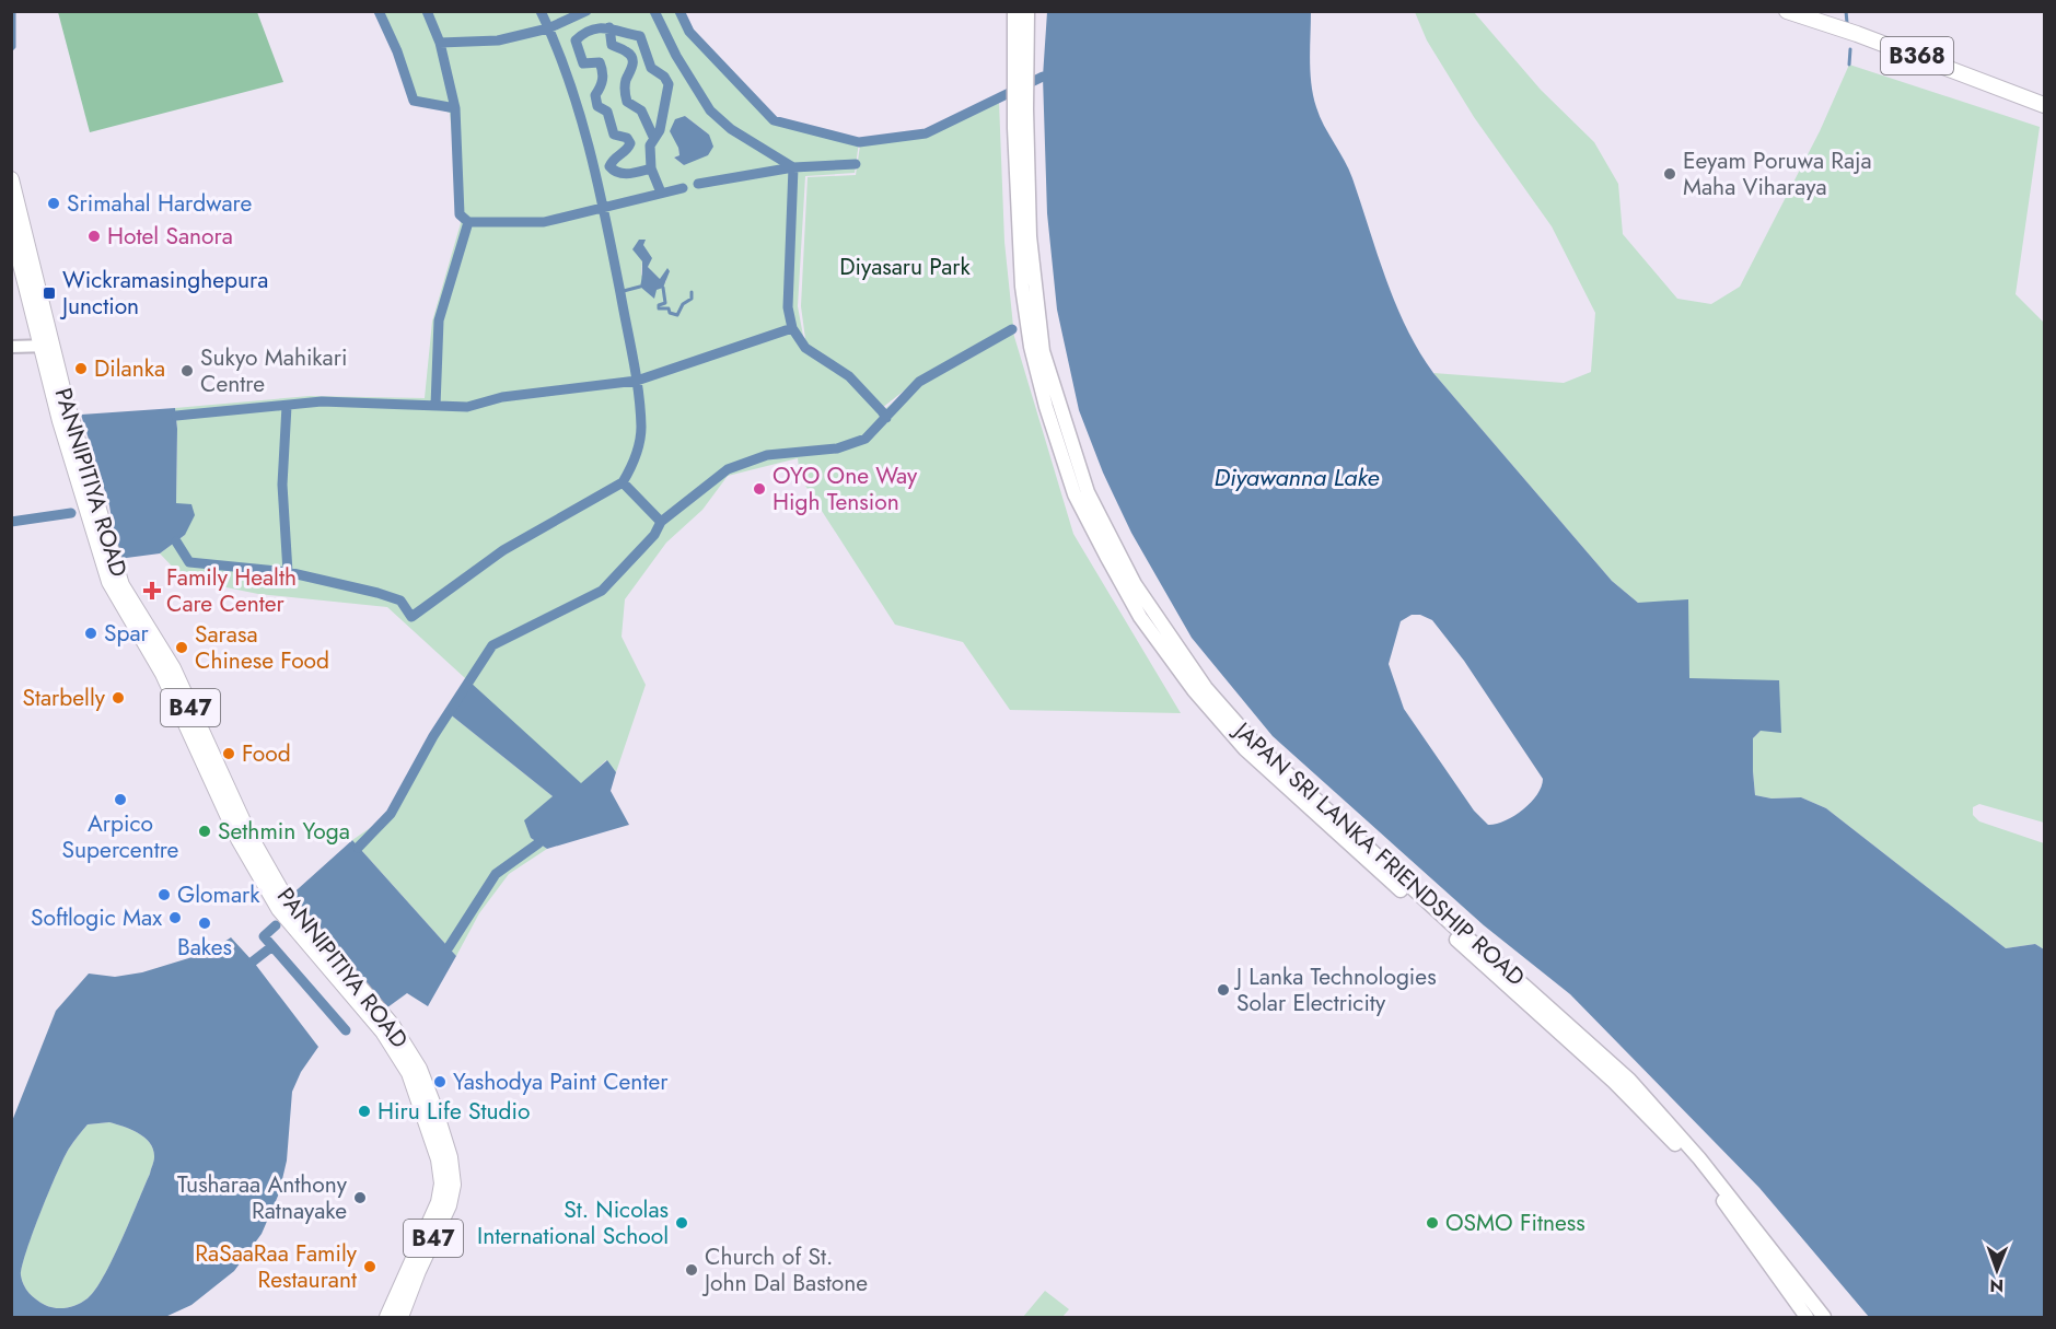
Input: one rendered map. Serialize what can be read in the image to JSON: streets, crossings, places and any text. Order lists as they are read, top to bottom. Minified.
{"streets":{"main road":["B368","PANNIPITIYA ROAD","B47","JAPAN SRI LANKA FRIENDSHIP ROAD"]},"water":["Diyawanna Lake"],"parks":["Diyasaru Park"],"places":{"other":["Eeyam Poruwa Raja Maha Viharaya","Srimahal Hardware","Hotel Sanora","Dilanka","Sukyo Mahikari Centre","OYO One Way High Tension","Spar","Sarasa Chinese Food","Starbelly","Food","Arpico Supercentre","Sethmin Yoga","Glomark","Softlogic Max","Bakes","J Lanka Technologies Solar Electricity","Yashodya Paint Center","Hiru Life Studio","Tusharaa Anthony Ratnayake","St. Nicolas International School","OSMO Fitness","RaSaaRaa Family Restaurant","Church of St. John Dal Bastone"],"transit":["Wickramasinghepura Junction"],"health":["Family Health Care Center"]},"north":"bottom"}
